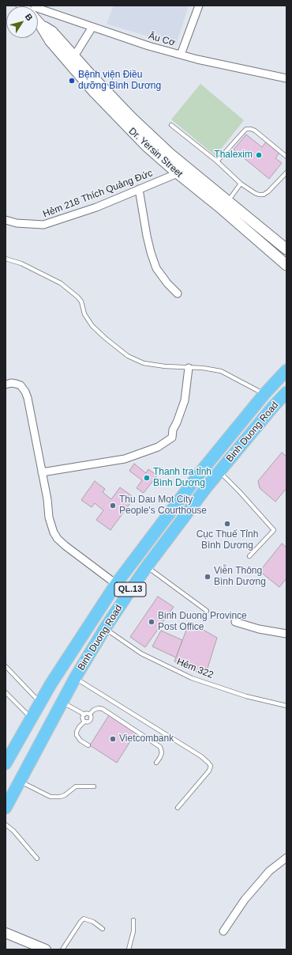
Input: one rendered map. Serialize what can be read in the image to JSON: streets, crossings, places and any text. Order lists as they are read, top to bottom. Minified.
{"streets":{"highway":["Binh Duong Road","QL.13"],"main road":["Dr. Yersin Street"],"street":["Âu Cơ","Hẻm 218 Thích Quảng Đức"],"lane":["Hẻm 322"]},"crossings":[["Dr. Yersin Street","Hẻm 218 Thích Quảng Đức"],["Binh Duong Road","Hẻm 322"]],"places":["Bệnh viện Điều dưỡng Bình Dương","Thalexim","Thanh tra tỉnh Bình Dương","Thu Dau Mot City People's Courthouse","Cục Thuế Tỉnh Bình Dương","Viễn Thông Bình Dương","Binh Duong Province Post Office","Vietcombank"],"north":"top right"}
